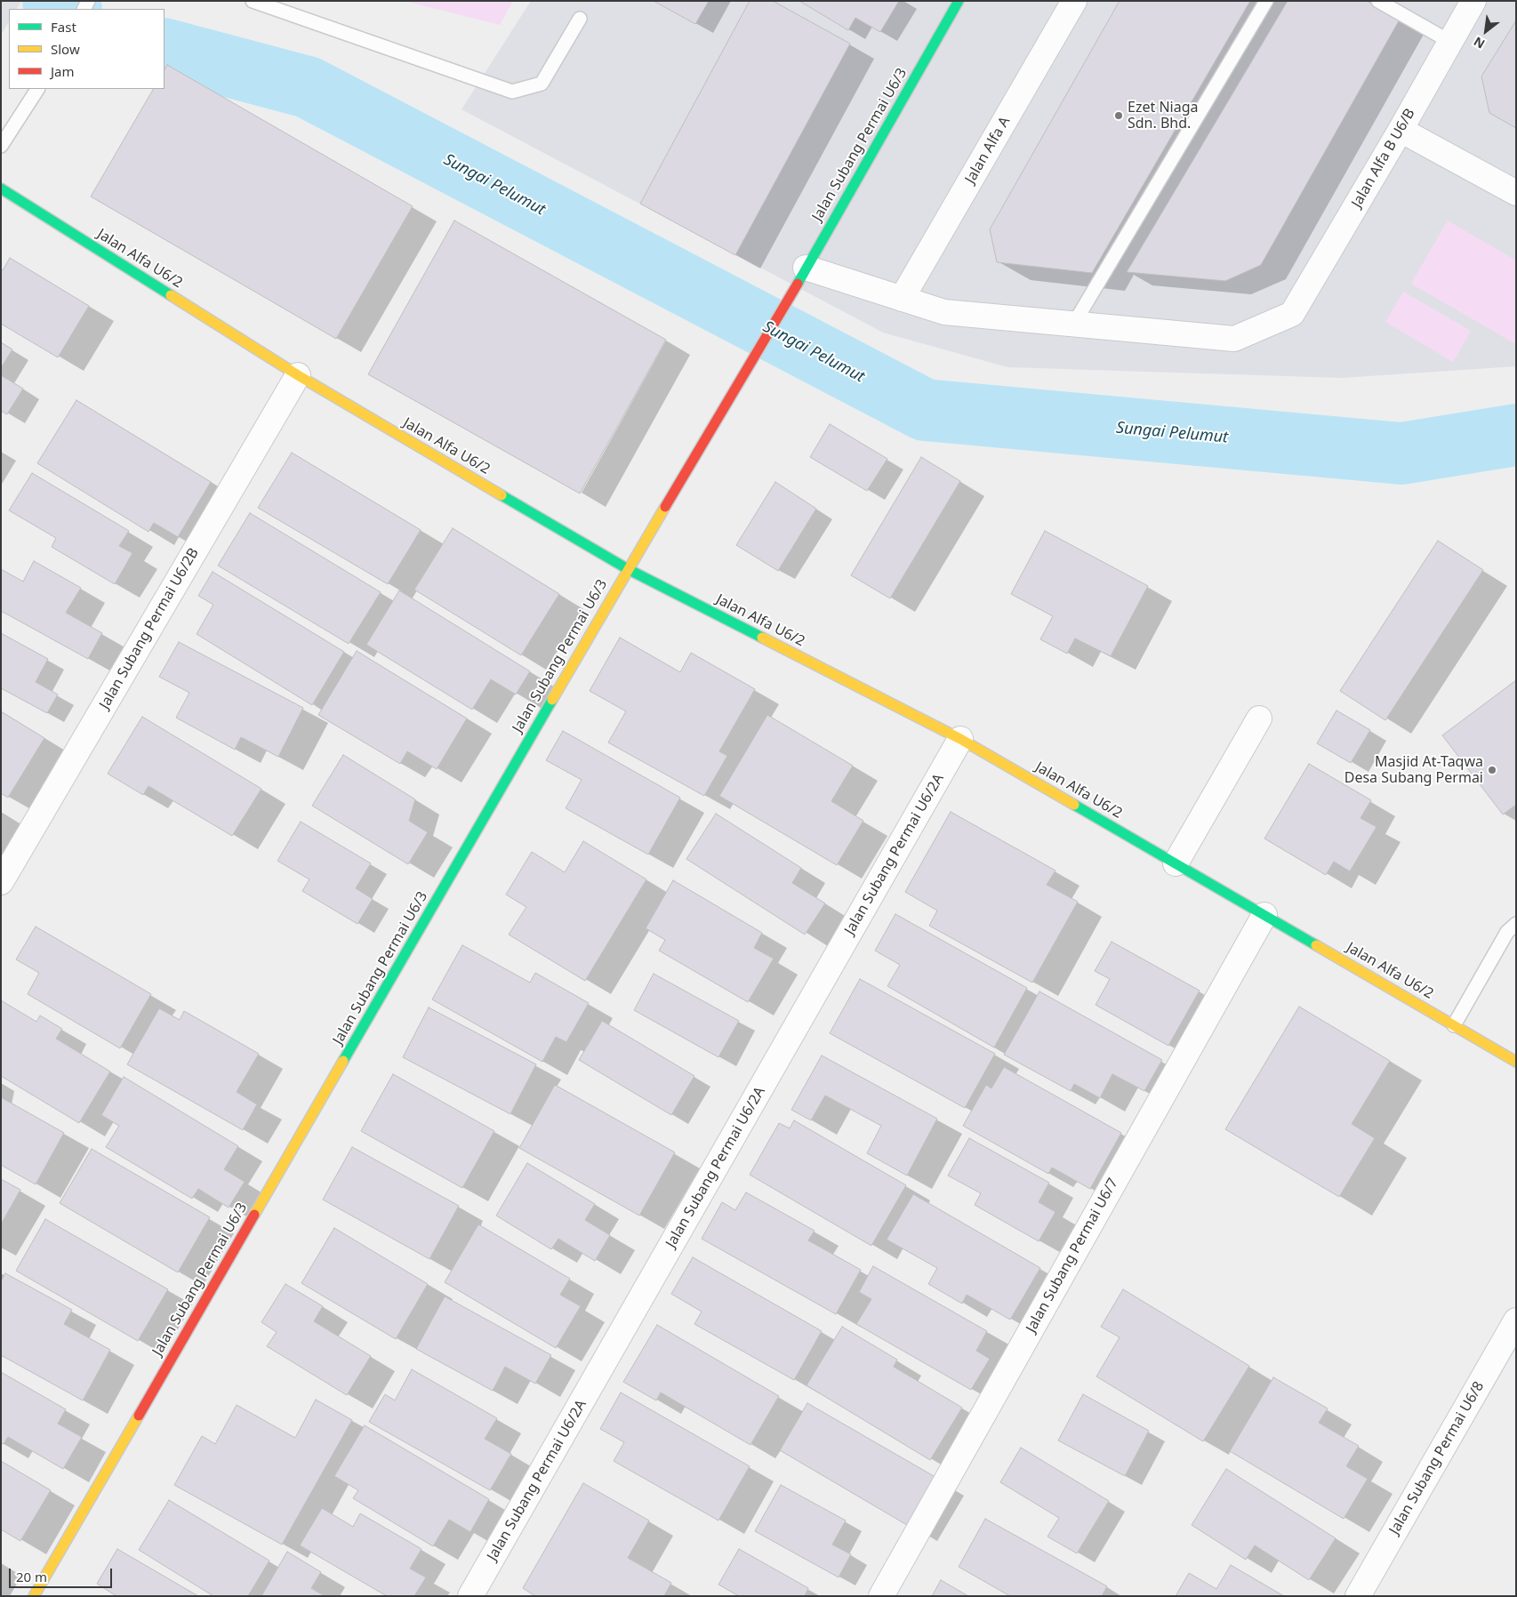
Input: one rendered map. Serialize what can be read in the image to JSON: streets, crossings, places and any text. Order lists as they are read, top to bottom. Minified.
{"streets":{"street":["Jalan Subang Permai U6/3","Jalan Alfa A","Jalan Alfa B U6/B","Jalan Alfa U6/2","Jalan Subang Permai U6/2B","Jalan Subang Permai U6/2A","Jalan Subang Permai U6/7","Jalan Subang Permai U6/8"]},"crossings":[["Jalan Subang Permai U6/3","Jalan Alfa U6/2"],["Jalan Alfa U6/2","Jalan Subang Permai U6/2B"],["Jalan Alfa U6/2","Jalan Subang Permai U6/2A"],["Jalan Alfa U6/2","Jalan Subang Permai U6/7"]],"water":["Sungai Pelumut"],"places":["Ezet Niaga Sdn. Bhd.","Masjid At-Taqwa Desa Subang Permai"],"legend":["Fast","Slow","Jam"],"scale_bar":"20 m","north":"bottom left"}
